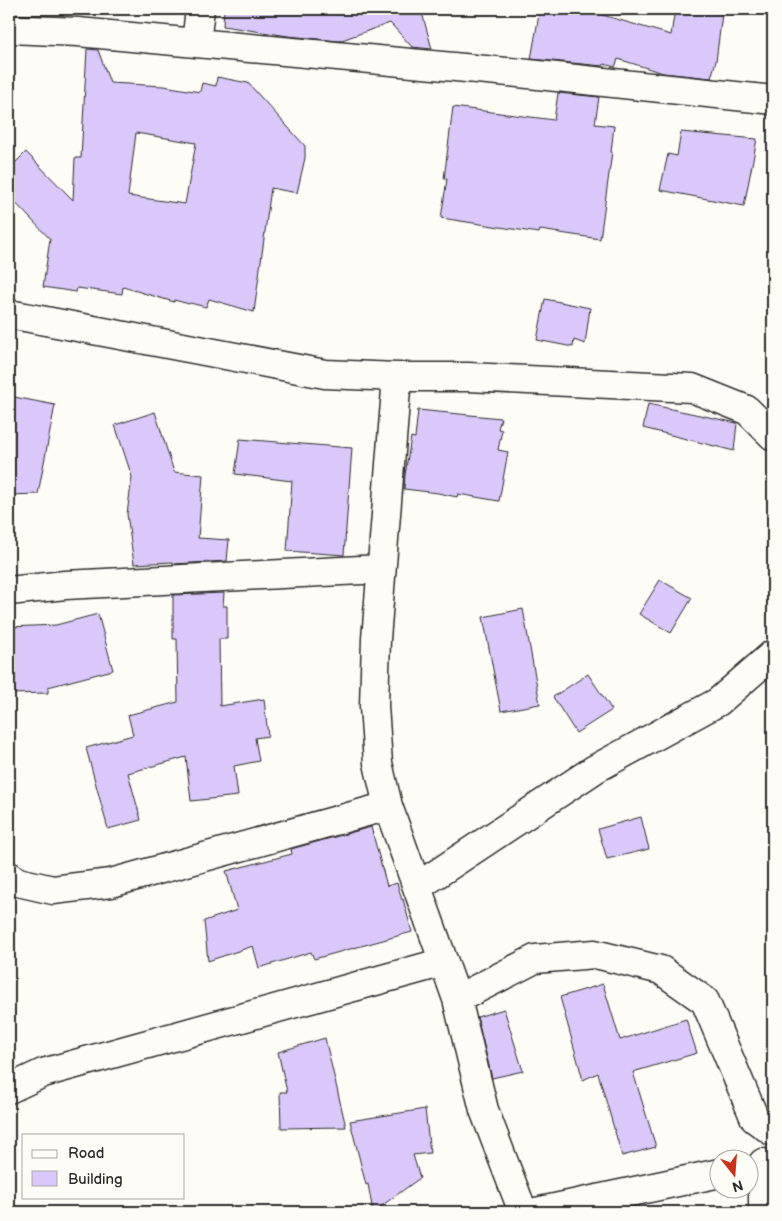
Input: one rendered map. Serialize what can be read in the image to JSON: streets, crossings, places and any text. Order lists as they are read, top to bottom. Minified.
{"legend":["Road","Building"],"north":"bottom"}
